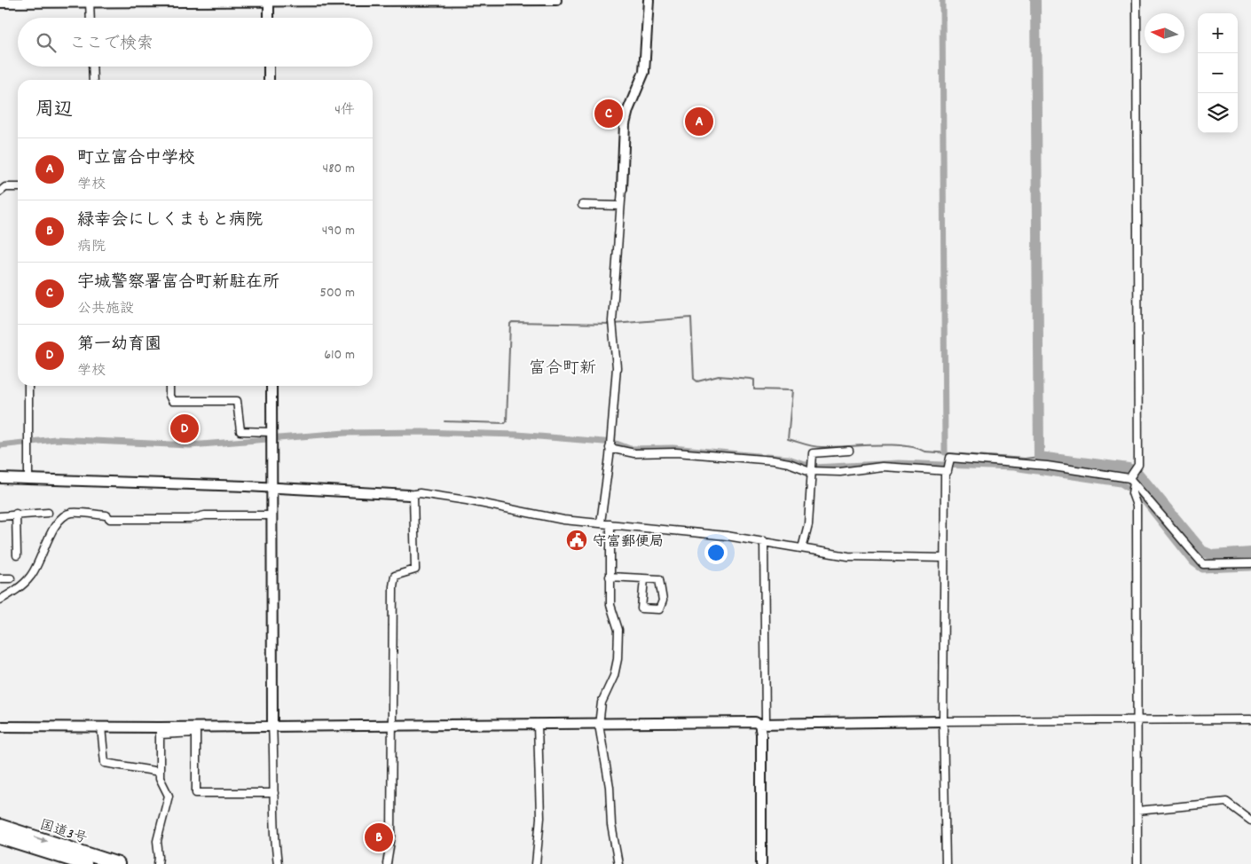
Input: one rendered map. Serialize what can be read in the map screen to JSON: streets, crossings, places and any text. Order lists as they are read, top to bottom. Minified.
{"streets":{"highway":["国道3号"]},"districts":["富合町新"],"places":{"public building":["守富郵便局"]},"north":"left","page":{"map_buttons":["+","−"],"search":"ここで検索","heading":["周辺","4件"],"pins":["C","A","D","B"],"list":[{"mark":"A","name":"町立富合中学校","note":"学校","value":"480 m"},{"mark":"B","name":"緑幸会にしくまもと病院","note":"病院","value":"490 m"},{"mark":"C","name":"宇城警察署富合町新駐在所","note":"公共施設","value":"500 m"},{"mark":"D","name":"第一幼育園","note":"学校","value":"610 m"}]}}
